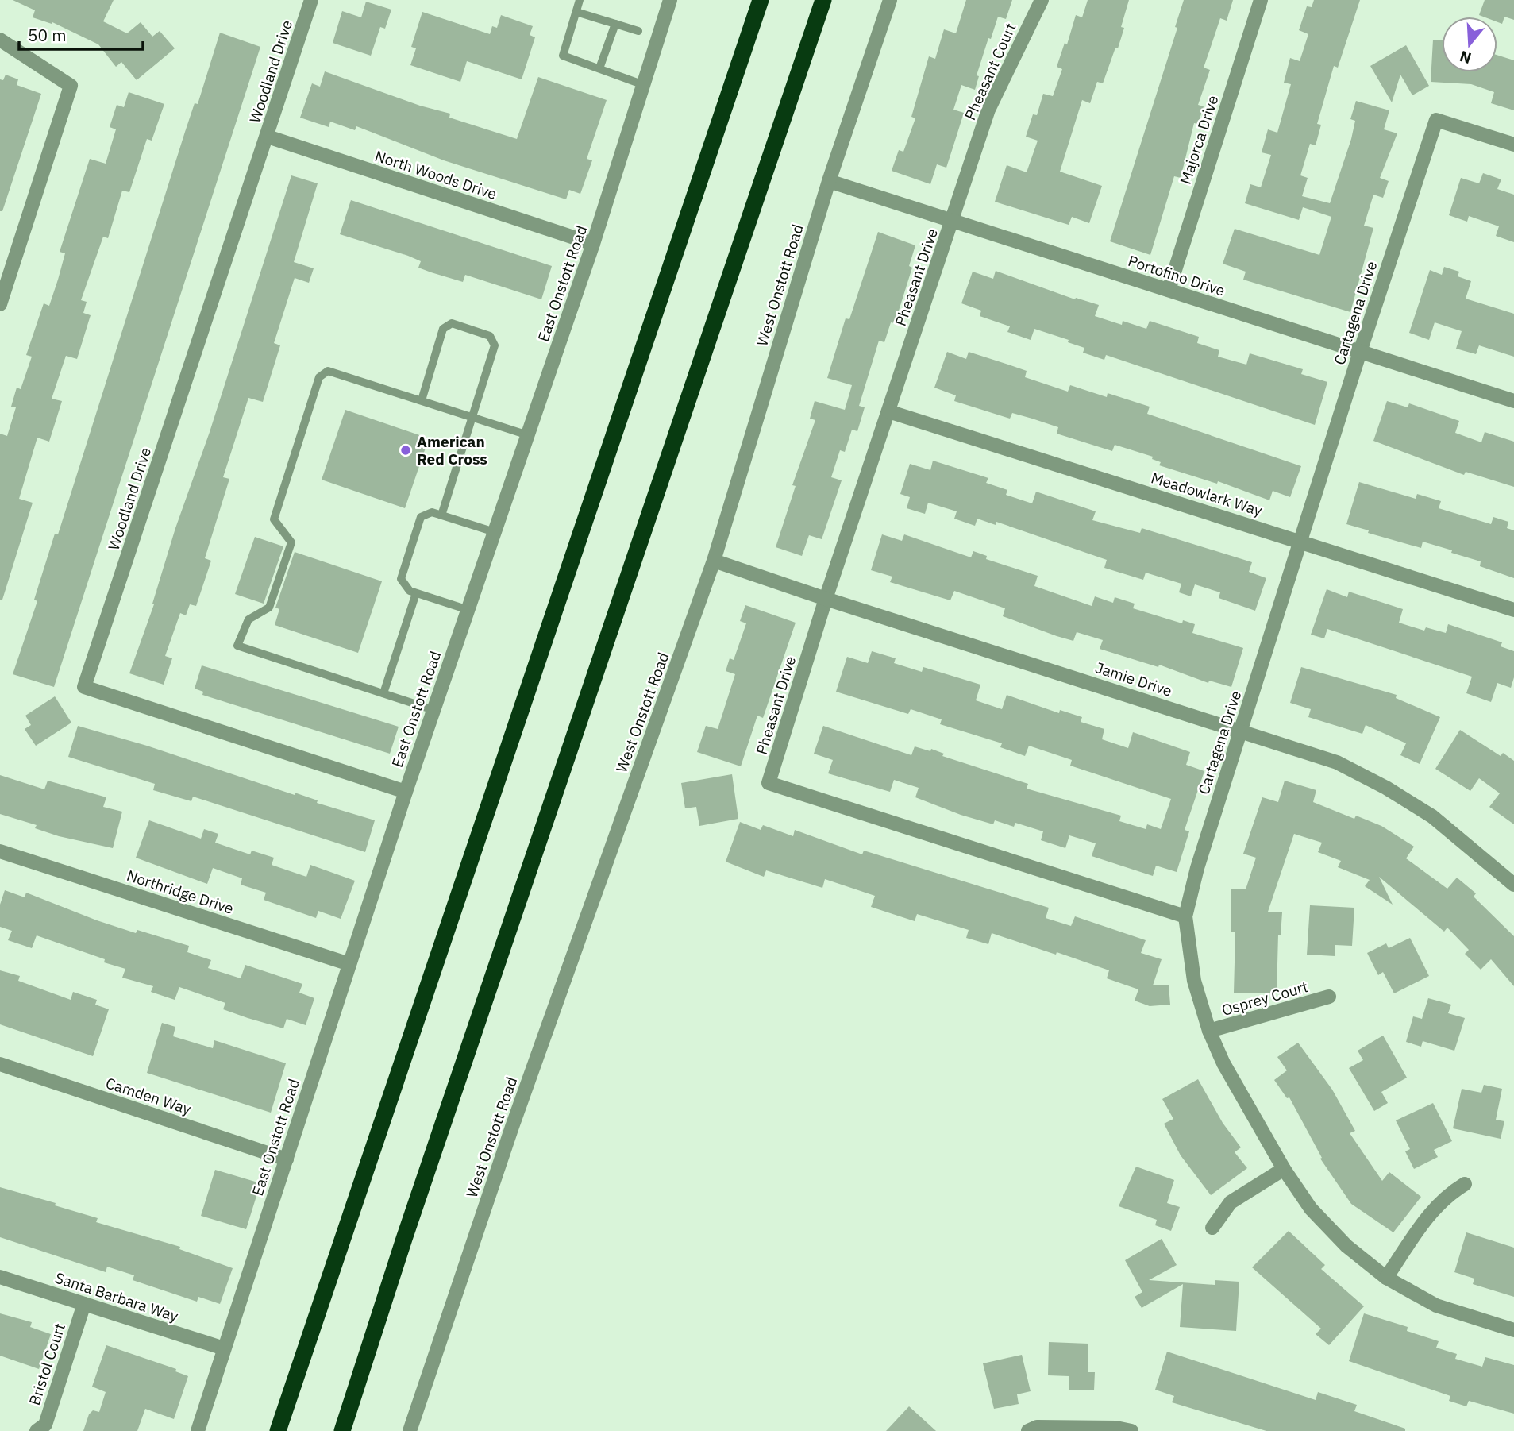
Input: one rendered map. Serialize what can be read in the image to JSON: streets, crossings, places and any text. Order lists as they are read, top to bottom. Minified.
{"streets":{"street":["Woodland Drive","Pheasant Court","Majorca Drive","North Woods Drive","Portofino Drive","Pheasant Drive","East Onstott Road","West Onstott Road","Cartagena Drive","Meadowlark Way","Jamie Drive","Northridge Drive","Osprey Court","Camden Way","Santa Barbara Way","Bristol Court"]},"crossings":[["Woodland Drive","North Woods Drive"],["Woodland Drive","East Onstott Road"],["Pheasant Court","Portofino Drive"],["Pheasant Court","Pheasant Drive"],["Majorca Drive","Portofino Drive"],["North Woods Drive","East Onstott Road"],["Portofino Drive","Pheasant Drive"],["Portofino Drive","West Onstott Road"],["Portofino Drive","Cartagena Drive"],["Pheasant Drive","Cartagena Drive"],["Pheasant Drive","Meadowlark Way"],["Pheasant Drive","Jamie Drive"],["East Onstott Road","Northridge Drive"],["East Onstott Road","Camden Way"],["East Onstott Road","Santa Barbara Way"],["West Onstott Road","Jamie Drive"],["Cartagena Drive","Meadowlark Way"],["Cartagena Drive","Jamie Drive"],["Cartagena Drive","Osprey Court"],["Santa Barbara Way","Bristol Court"]],"places":["American Red Cross"],"scale_bar":"50 m","north":"bottom"}
